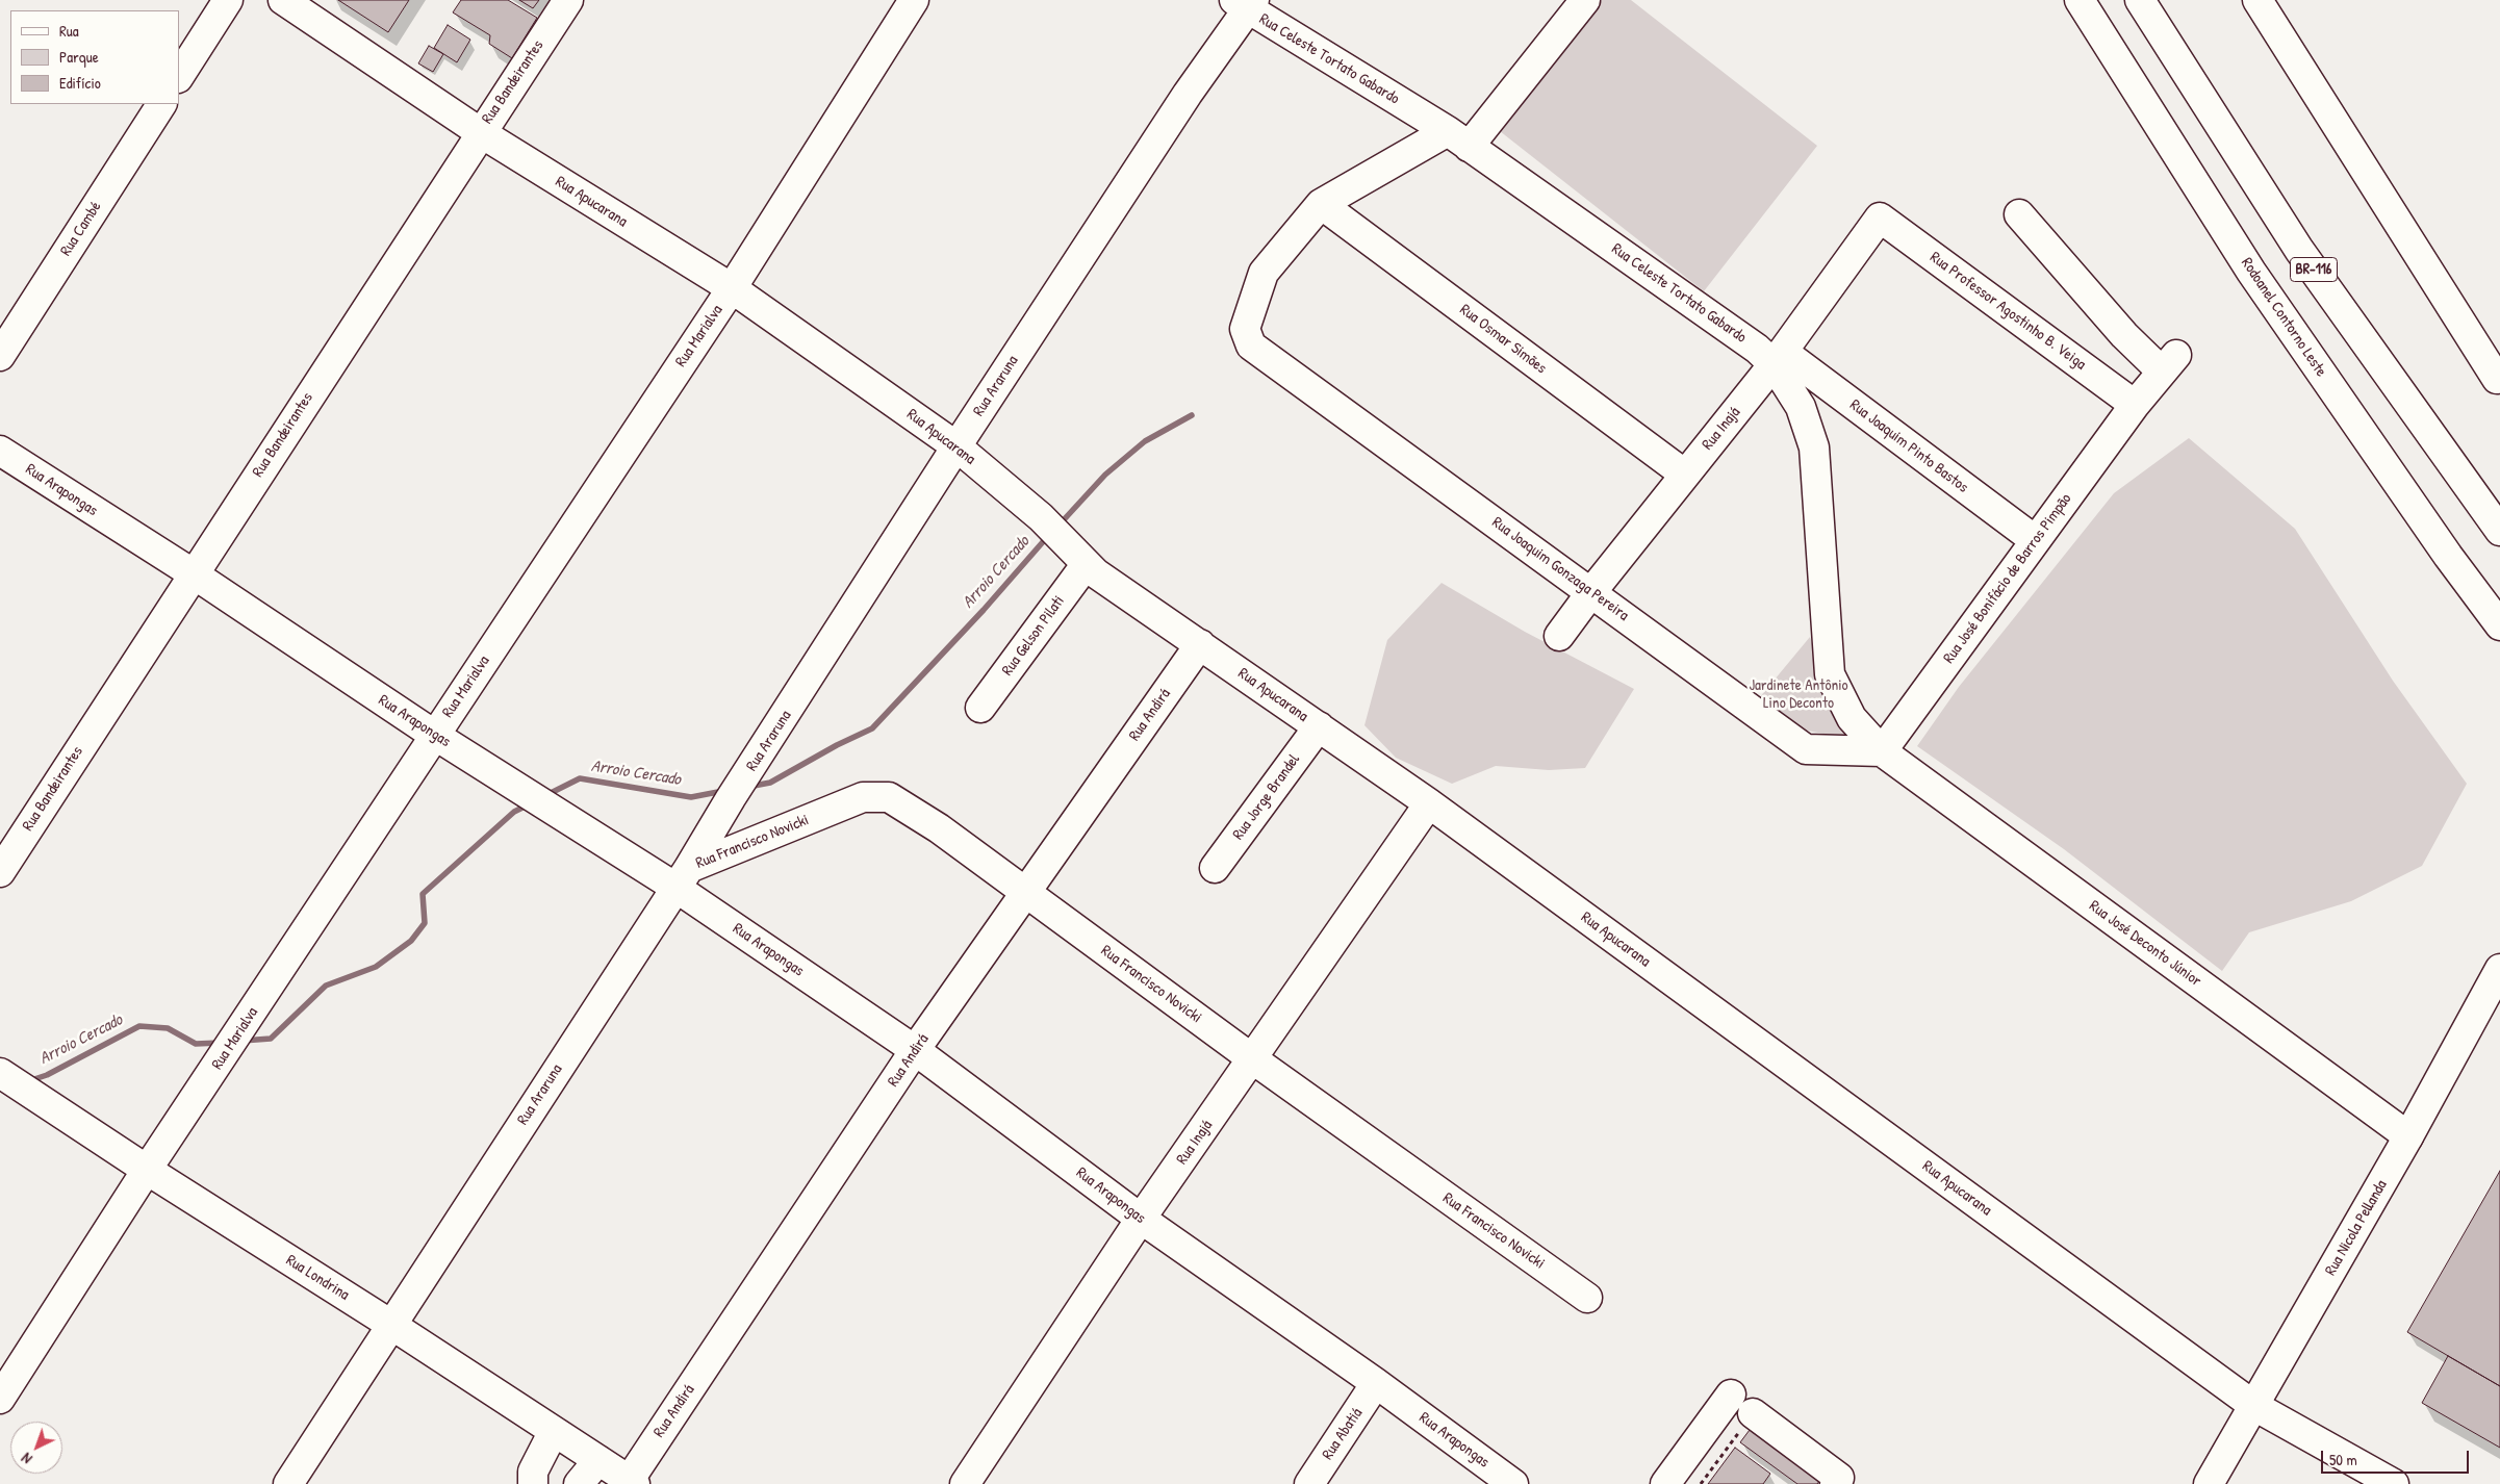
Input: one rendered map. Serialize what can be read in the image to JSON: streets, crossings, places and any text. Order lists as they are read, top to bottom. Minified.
{"streets":{"main road":["Rua Celeste Tortato Gabardo","Rua Bandeirantes","Rua Apucarana","Rua Cambé","BR-116","Rua Professor Agostinho B. Veiga","Rodoanel Contorno Leste","Rua Marialva","Rua Osmar Simões","Rua Araruna","Rua Inajá","Rua Joaquim Pinto Bastos","Rua Arapongas","Rua Joaquim Gonzaga Pereira","Rua José Bonifácio de Barros Pimpão","Rua Gelson Pilati","Rua Andirá","Rua Jorge Brandel","Rua Francisco Novicki","Rua José Deconto Júnior","Rua Nicola Pellanda","Rua Londrina","Rua Abatiá"]},"crossings":[["Rua Celeste Tortato Gabardo","Rua Araruna"],["Rua Celeste Tortato Gabardo","Rua Inajá"],["Rua Celeste Tortato Gabardo","Rua Joaquim Pinto Bastos"],["Rua Celeste Tortato Gabardo","Rua Joaquim Gonzaga Pereira"],["Rua Celeste Tortato Gabardo","Rua José Bonifácio de Barros Pimpão"],["Rua Celeste Tortato Gabardo","Rua José Deconto Júnior"],["Rua Bandeirantes","Rua Apucarana"],["Rua Bandeirantes","Rua Arapongas"],["Rua Apucarana","Rua Marialva"],["Rua Apucarana","Rua Araruna"],["Rua Apucarana","Rua Inajá"],["Rua Apucarana","Rua Gelson Pilati"],["Rua Apucarana","Rua Andirá"],["Rua Apucarana","Rua Jorge Brandel"],["Rua Apucarana","Rua Nicola Pellanda"],["Rua Professor Agostinho B. Veiga","Rua Inajá"],["Rua Professor Agostinho B. Veiga","Rua José Bonifácio de Barros Pimpão"],["Rua Marialva","Rua Arapongas"],["Rua Marialva","Rua Londrina"],["Rua Osmar Simões","Rua Inajá"],["Rua Osmar Simões","Rua Joaquim Gonzaga Pereira"],["Rua Araruna","Rua Arapongas"],["Rua Araruna","Rua Francisco Novicki"],["Rua Araruna","Rua Londrina"],["Rua Inajá","Rua Joaquim Pinto Bastos"],["Rua Inajá","Rua Arapongas"],["Rua Inajá","Rua Joaquim Gonzaga Pereira"],["Rua Inajá","Rua Francisco Novicki"],["Rua Joaquim Pinto Bastos","Rua José Bonifácio de Barros Pimpão"],["Rua Arapongas","Rua Andirá"],["Rua Arapongas","Rua Francisco Novicki"],["Rua Arapongas","Rua Abatiá"],["Rua Joaquim Gonzaga Pereira","Rua José Bonifácio de Barros Pimpão"],["Rua Joaquim Gonzaga Pereira","Rua José Deconto Júnior"],["Rua José Bonifácio de Barros Pimpão","Rua José Deconto Júnior"],["Rua Andirá","Rua Francisco Novicki"],["Rua Andirá","Rua Londrina"],["Rua José Deconto Júnior","Rua Nicola Pellanda"]],"water":["Arroio Cercado"],"parks":["Jardinete Antônio Lino Deconto"],"legend":["Rua","Parque","Edifício"],"scale_bar":"50 m","north":"bottom left"}
